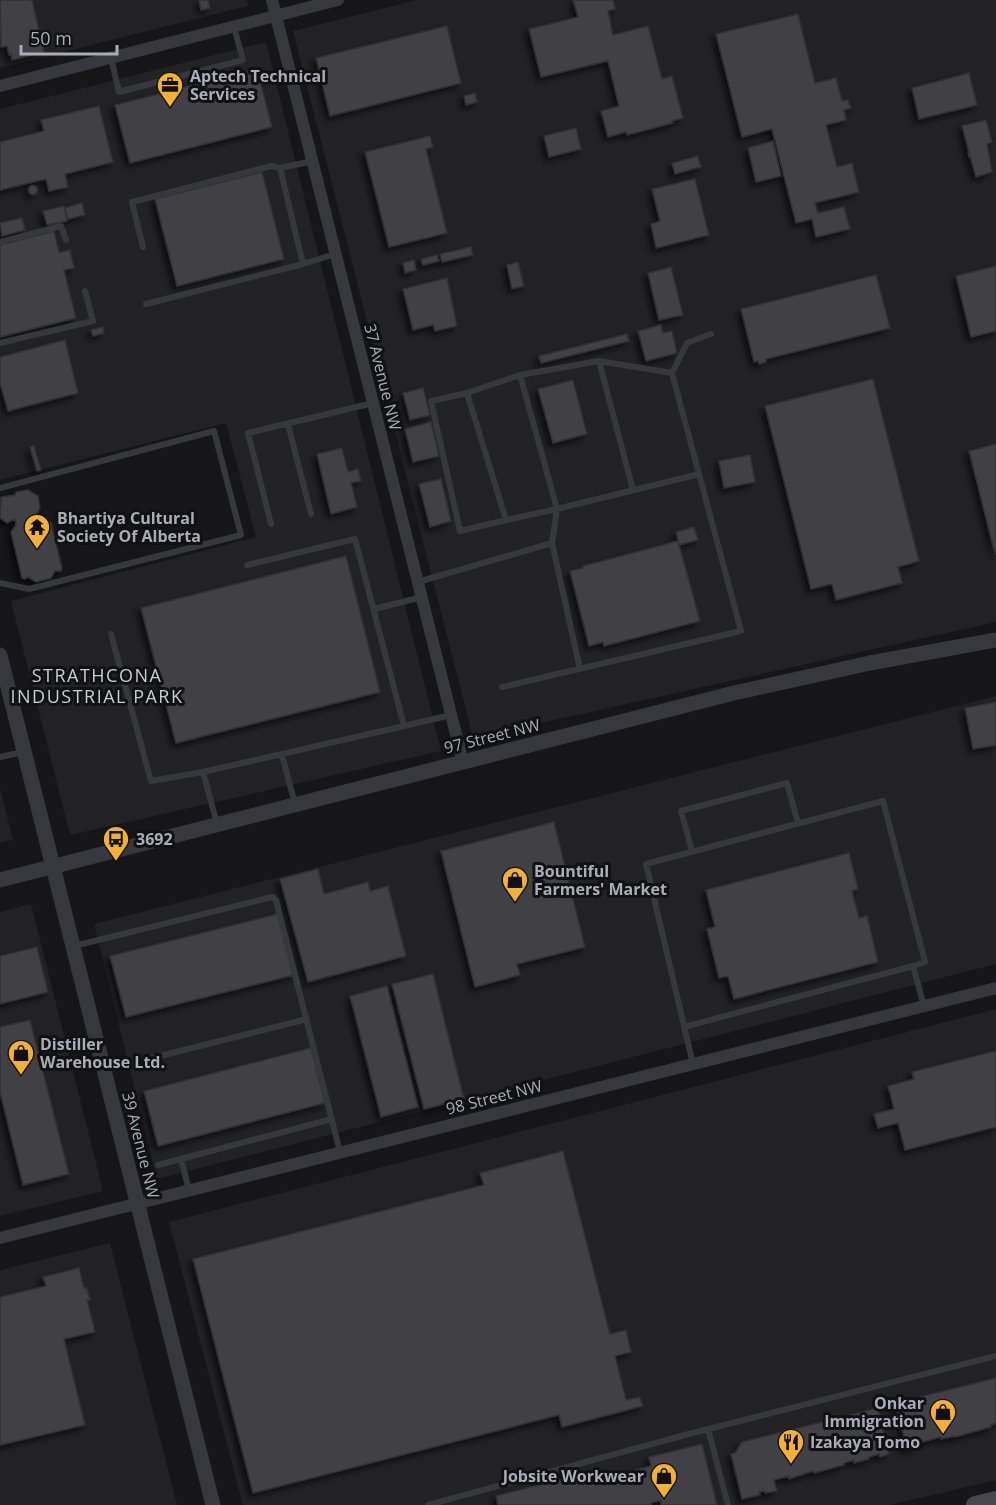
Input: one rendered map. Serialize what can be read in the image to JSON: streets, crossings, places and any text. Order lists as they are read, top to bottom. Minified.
{"streets":{"street":["37 Avenue NW","97 Street NW","98 Street NW","39 Avenue NW"]},"crossings":[["37 Avenue NW","97 Street NW"],["97 Street NW","39 Avenue NW"],["98 Street NW","39 Avenue NW"]],"districts":["STRATHCONA INDUSTRIAL PARK"],"places":{"office":["Aptech Technical Services"],"temple":["Bhartiya Cultural Society Of Alberta"],"bus stop":["3692"],"shop":["Bountiful Farmers' Market","Distiller Warehouse Ltd.","Onkar Immigration","Jobsite Workwear"],"restaurant":["Izakaya Tomo"]},"scale_bar":"50 m"}
